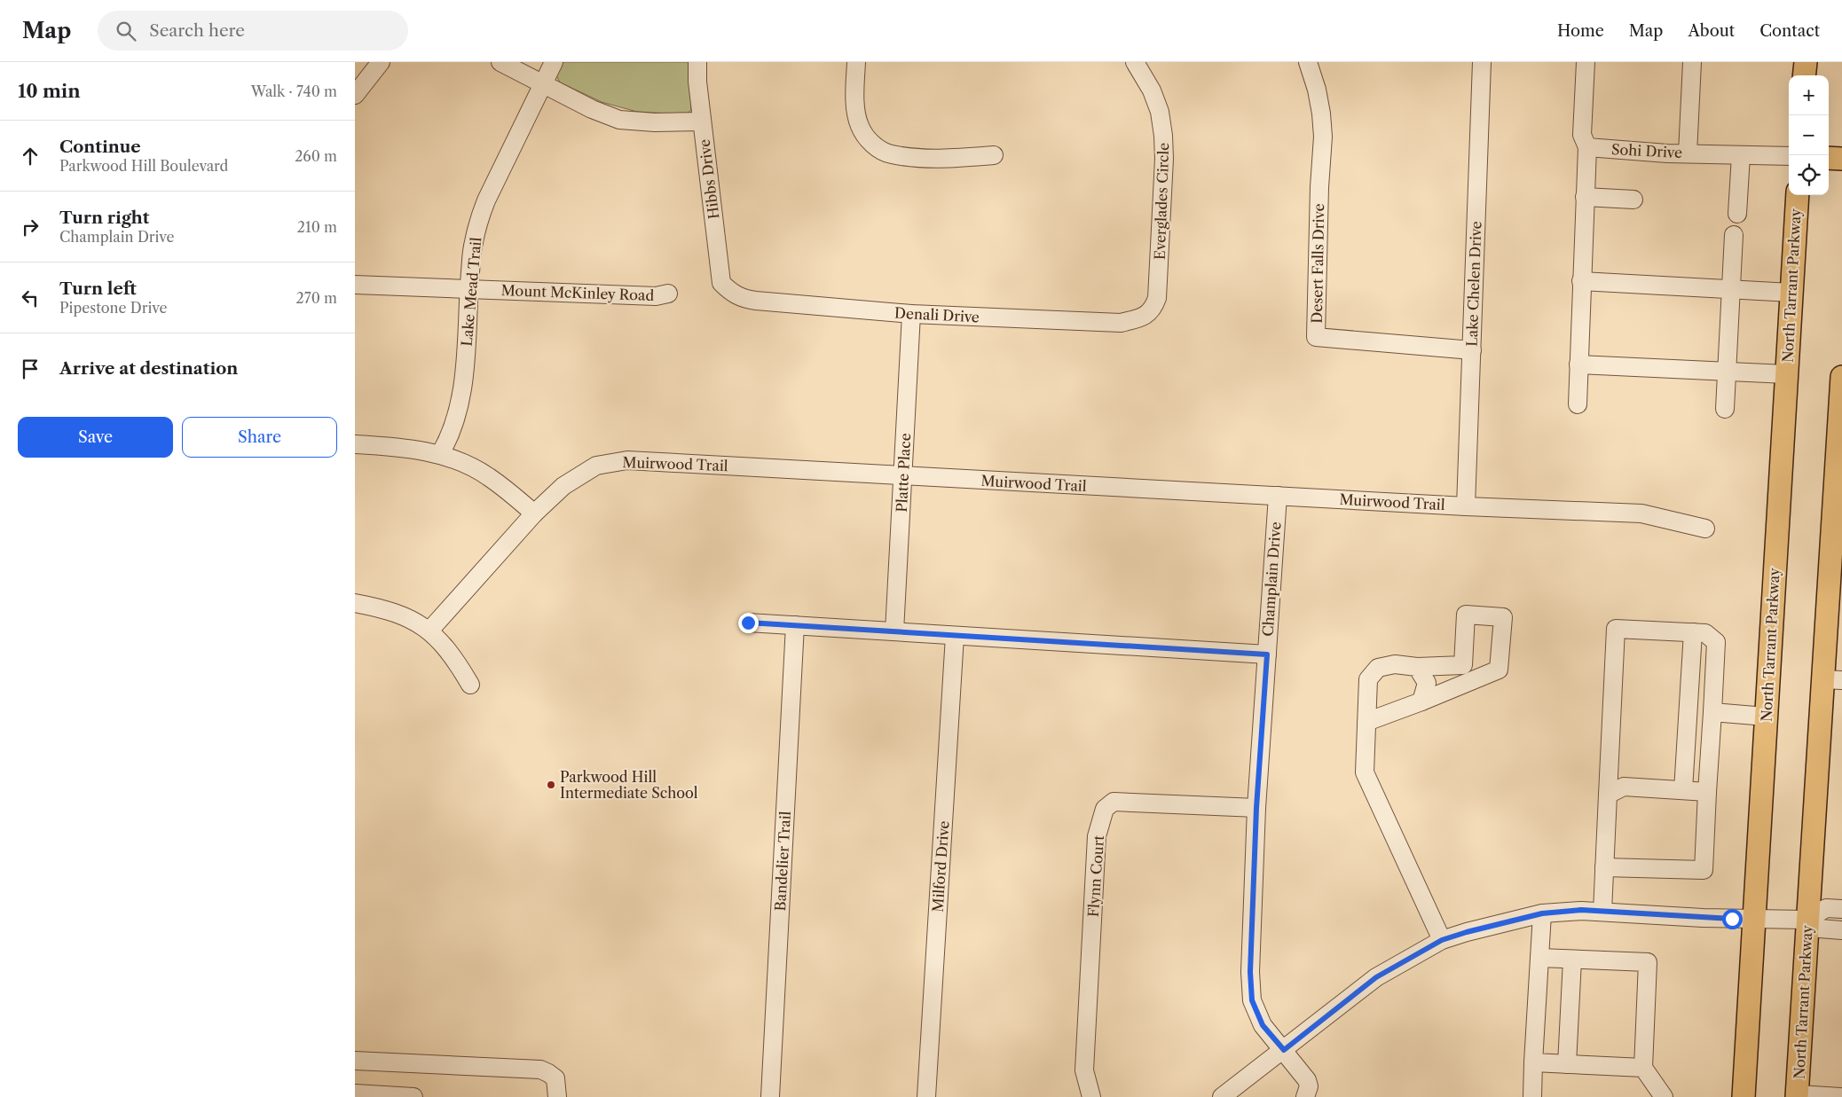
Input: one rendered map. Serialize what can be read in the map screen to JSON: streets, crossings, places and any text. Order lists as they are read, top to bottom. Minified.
{"streets":{"main road":["North Tarrant Parkway"],"street":["Sohi Drive","Hibbs Drive","Everglades Circle","Desert Falls Drive","Lake Chelen Drive","Lake Mead Trail","Mount McKinley Road","Denali Drive","Muirwood Trail","Platte Place","Champlain Drive","Bandelier Trail","Milford Drive","Flynn Court"]},"crossings":[["Hibbs Drive","Denali Drive"],["Everglades Circle","Denali Drive"],["Desert Falls Drive","Lake Chelen Drive"],["Lake Chelen Drive","Muirwood Trail"],["Lake Mead Trail","Mount McKinley Road"],["Denali Drive","Platte Place"],["Muirwood Trail","Platte Place"],["Muirwood Trail","Champlain Drive"],["Champlain Drive","Flynn Court"]],"places":["Parkwood Hill Intermediate School"],"page":{"header":"Map","search":"Search here","nav":["Home","Map","About","Contact"],"heading":["10 min","Walk · 740 m"],"map_buttons":["+","−"],"list":[["Continue","Parkwood Hill Boulevard","260 m"],["Turn right","Champlain Drive","210 m"],["Turn left","Pipestone Drive","270 m"],"Arrive at destination"],"buttons":["Save","Share"]}}
